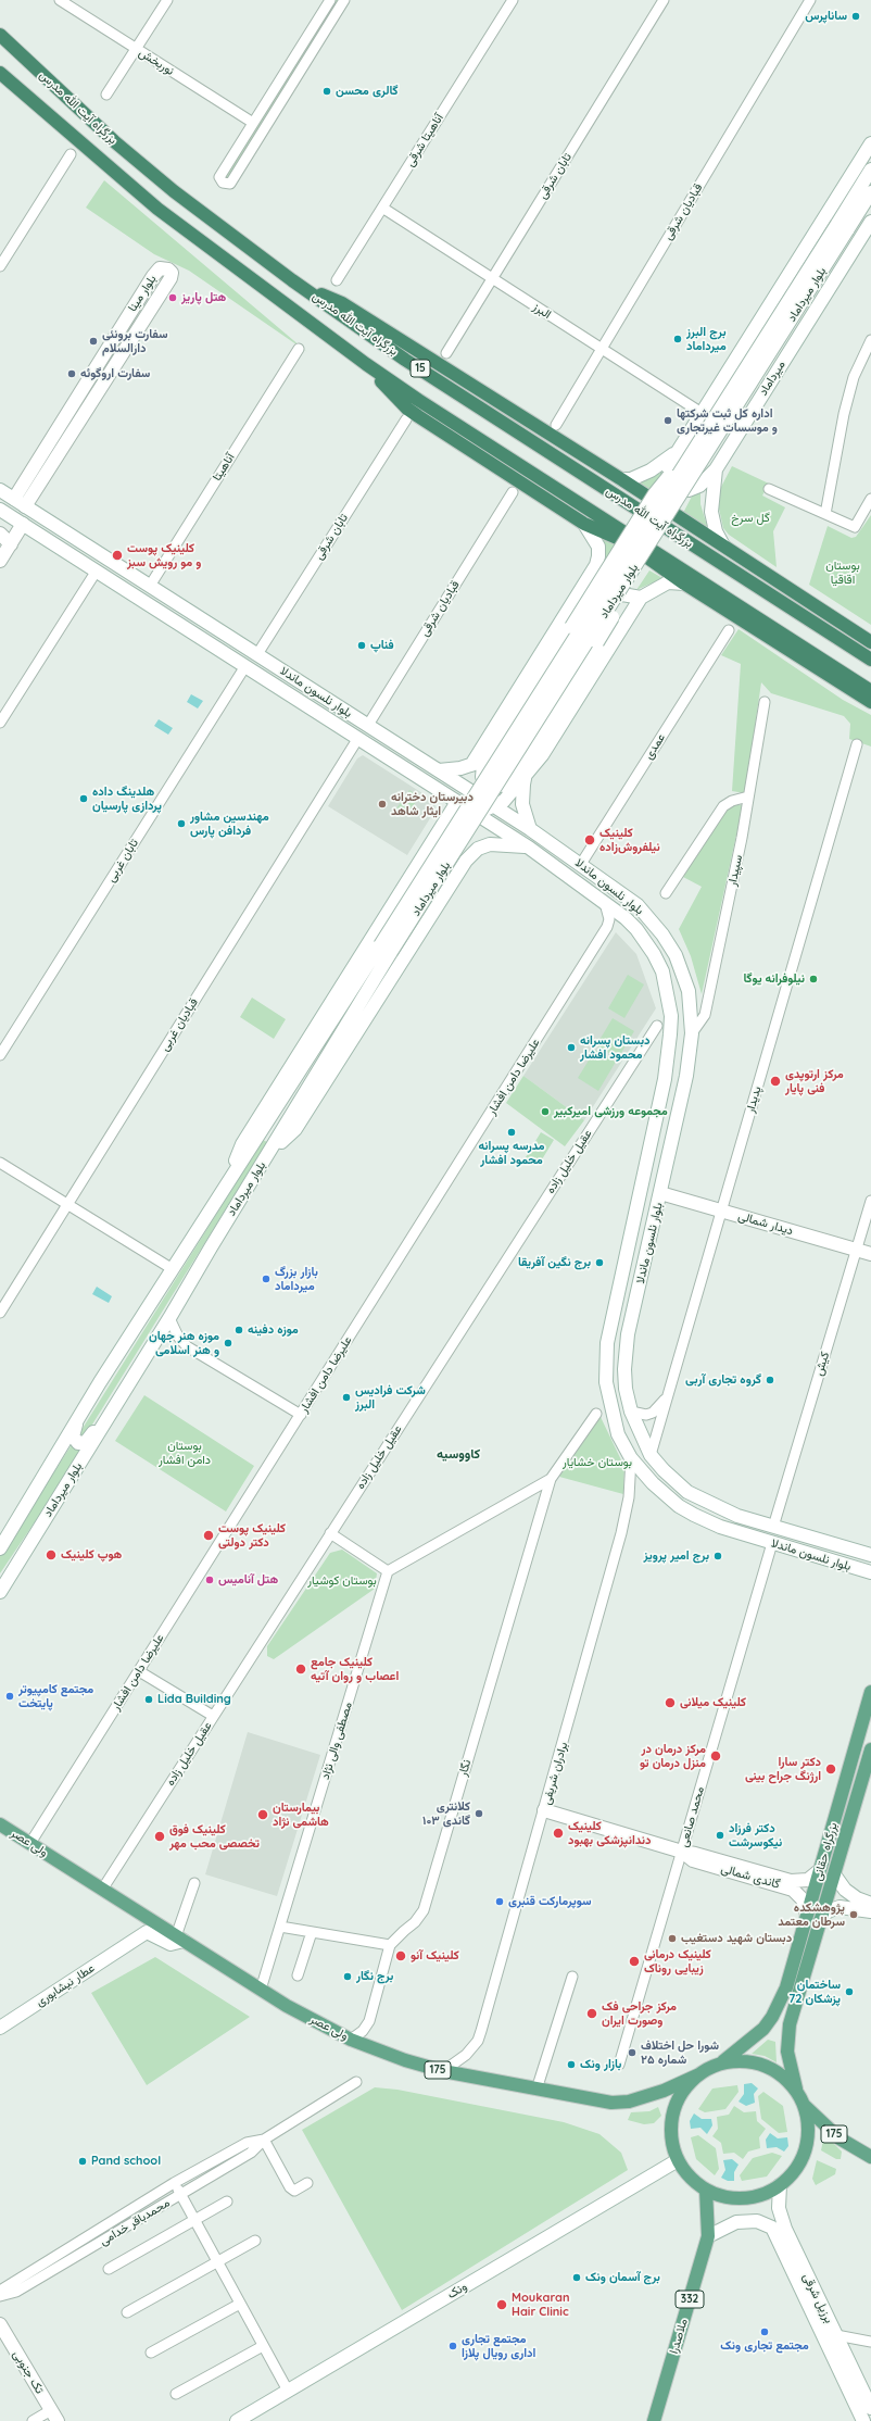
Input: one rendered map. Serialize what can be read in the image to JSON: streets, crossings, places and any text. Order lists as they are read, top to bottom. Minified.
{"streets":{"highway":["بزرگراه آیت الله مدرس","15"],"main road":["بلوار مینا","بلوار میرداماد","میرداماد","بلوار نلسون ماندلا","دیدار شمالی","ولی عصر","بزرگراه حقانی","گاندی شمالی","عطار نیشابوری","175","ونک","برزیل شرقی","332","ملاصدرا","تک جنوبی"],"street":["نوربخش","آناهیتا شرقی","تابان شرقی","قبادیان شرقی","البرز","آناهیتا","عمدی","تابان غربی","سپیدار","قبادیان غربی","علیرضا دامن افشار","پدیدار","عقیل خلیل زاده","کیش","مصطفی والی نژاد","نگار","برادران شریفی","محمد صانعی","محمدباقر خدامی"]},"crossings":[["آناهیتا شرقی","البرز"],["تابان شرقی","البرز"],["تابان شرقی","بلوار نلسون ماندلا"],["قبادیان شرقی","البرز"],["قبادیان شرقی","بلوار نلسون ماندلا"],["بلوار مینا","بلوار نلسون ماندلا"],["آناهیتا","بلوار نلسون ماندلا"],["بلوار نلسون ماندلا","عمدی"],["بلوار نلسون ماندلا","تابان غربی"],["بلوار نلسون ماندلا","سپیدار"],["بلوار نلسون ماندلا","قبادیان غربی"],["بلوار نلسون ماندلا","علیرضا دامن افشار"],["بلوار نلسون ماندلا","پدیدار"],["بلوار نلسون ماندلا","دیدار شمالی"],["بلوار نلسون ماندلا","کیش"],["بلوار نلسون ماندلا","برادران شریفی"],["بلوار نلسون ماندلا","محمد صانعی"],["علیرضا دامن افشار","ولی عصر"],["پدیدار","دیدار شمالی"],["عقیل خلیل زاده","ولی عصر"],["دیدار شمالی","کیش"],["مصطفی والی نژاد","ولی عصر"],["نگار","ولی عصر"],["برادران شریفی","ولی عصر"],["برادران شریفی","گاندی شمالی"],["محمد صانعی","گاندی شمالی"],["ولی عصر","بزرگراه حقانی"],["ولی عصر","عطار نیشابوری"],["ولی عصر","175"],["ولی عصر","ونک"],["ولی عصر","برزیل شرقی"],["ولی عصر","ملاصدرا"],["بزرگراه حقانی","گاندی شمالی"],["بزرگراه حقانی","175"],["بزرگراه حقانی","ونک"],["بزرگراه حقانی","برزیل شرقی"],["بزرگراه حقانی","ملاصدرا"],["175","ونک"],["175","برزیل شرقی"],["175","ملاصدرا"],["ونک","برزیل شرقی"],["ونک","ملاصدرا"],["برزیل شرقی","ملاصدرا"]],"districts":["کاووسیه"],"parks":["گل سرخ","بوستان اقاقیا","بوستان دامن افشار","بوستان خشایار","بوستان کوشیار"],"places":["ساناپرس","گالری محسن","هتل پاریز","برج البرز میرداماد","سفارت برونئی دارالسلام","سفارت اروگوئه","اداره کل ثبت شرکتها و موسسات غیرتجاری","کلینیک پوست و مو رویش سبز","فناپ","هلدینگ داده پردازی پارسیان","دبیرستان دخترانه ایثار شاهد","مهندسین مشاور فردافن پارس","کلینیک نیلفروش‌زاده","نیلوفرانه یوگا","دبستان پسرانه محمود افشار","مرکز ارتوپدی فنی پایار","مجموعه ورزشی امیرکبیر","مدرسه پسرانه محمود افشار","برج نگین آفریقا","بازار بزرگ میرداماد","موزه دفینه","موزه هنر جهان و هنر اسلامی","گروه تجاری آربی","شرکت فرادیس البرز","کلینیک پوست دکتر دولتى","هوپ کلینیک","برج امیر پرویز","هتل آنامیس","کلینیک جامع اعصاب و روان آتیه","مجتمع کامپیوتر پایتخت","Lida Building","کلینیک میلانی","مرکز درمان در منزل درمان تو","دکتر سارا ارژنگ جراح بینی","کلانتری ۱۰۳ گاندی","بیمارستان هاشمی نژاد","کلینیک دندانپزشکی بهبود","دکتر فرزاد نیکوسرشت","کلینیک فوق تخصصی محب مهر","سوپرمارکت قنبری","پژوهشکده سرطان معتمد","دبستان شهید دستغیب","کلینیک آنو","کلینیک درمانی زیبایی روناک","برج نگار","ساختمان پزشکان 72","مرکز جراحی فک وصورت ایران","شورا حل اختلاف شماره ۲۵","بازار ونک","Pand school","برج آسمان ونک","Moukaran Hair Clinic","مجتمع تجاری ونک","مجتمع تجاری اداری رویال پلازا"]}
